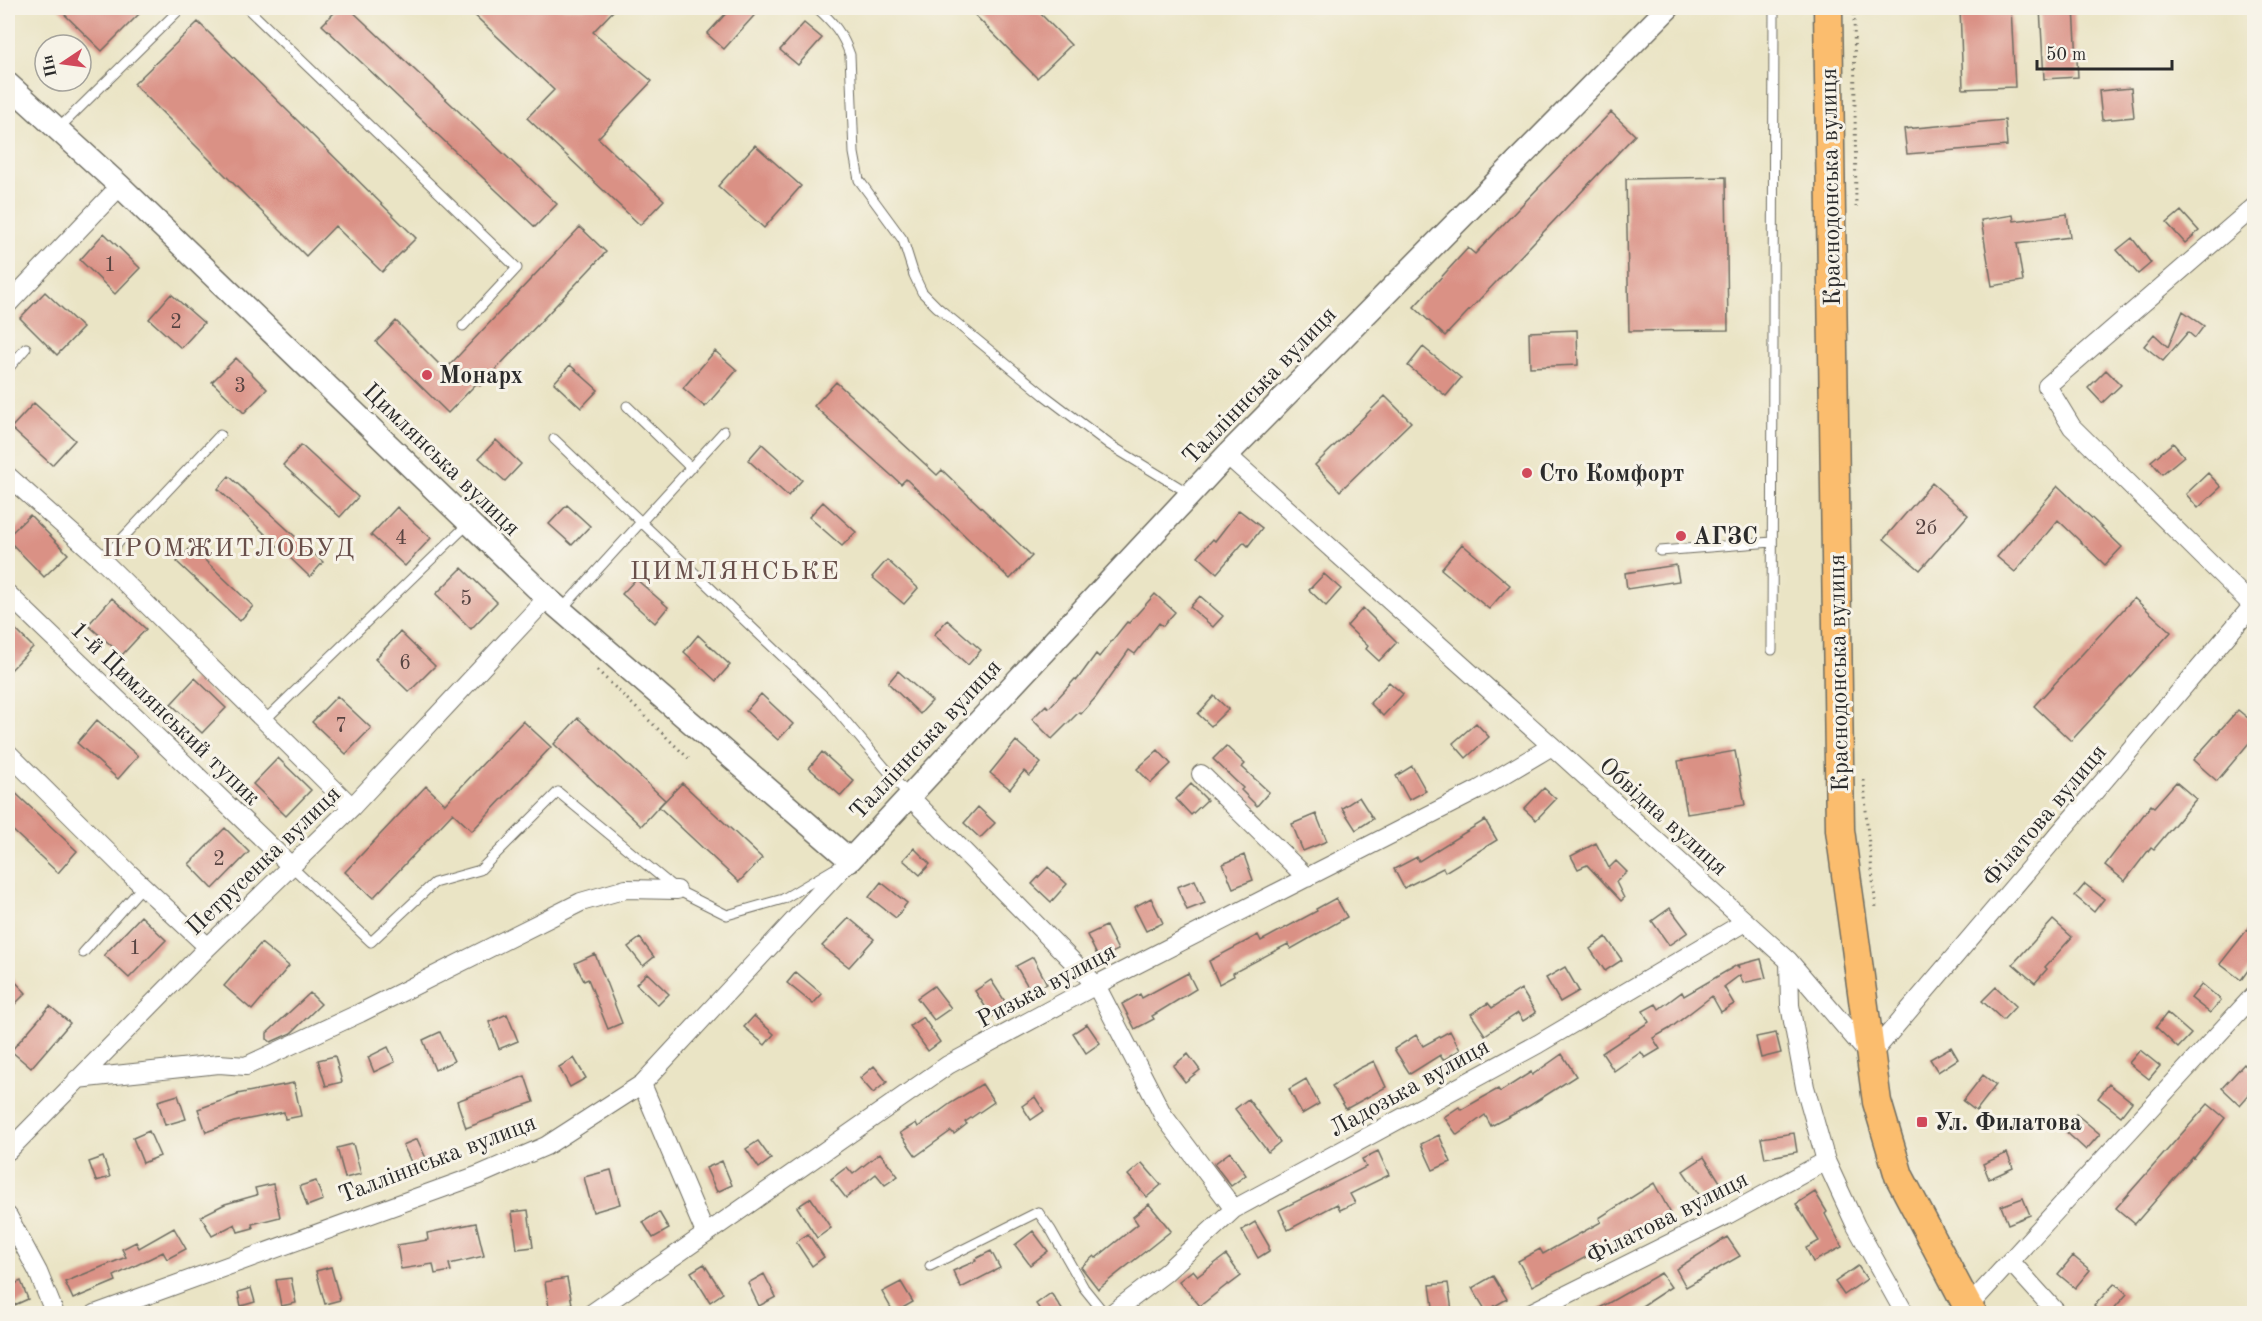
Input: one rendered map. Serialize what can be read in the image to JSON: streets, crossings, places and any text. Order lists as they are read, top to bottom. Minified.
{"streets":{"main road":["Краснодонська вулиця"],"street":["Талліннська вулиця","Цимлянська вулиця","1-й Цимлянський тупик","Філатова вулиця","Обвідна вулиця","Петрусенка вулиця","Ризька вулиця","Ладозька вулиця"]},"crossings":[["Краснодонська вулиця","Філатова вулиця"],["Краснодонська вулиця","Обвідна вулиця"],["Талліннська вулиця","Цимлянська вулиця"],["Талліннська вулиця","Обвідна вулиця"],["Цимлянська вулиця","Петрусенка вулиця"],["1-й Цимлянський тупик","Петрусенка вулиця"],["Філатова вулиця","Обвідна вулиця"],["Обвідна вулиця","Ризька вулиця"],["Обвідна вулиця","Ладозька вулиця"]],"districts":["ПРОМЖИТЛОБУД","ЦИМЛЯНСЬКЕ"],"places":{"other":["Монарх","Сто Комфорт","АГЗС"],"transit":["Ул. Филатова"]},"house_numbers":["1","2","3","2б","4","5","6","7","2","1"],"scale_bar":"50 m","north":"left"}
